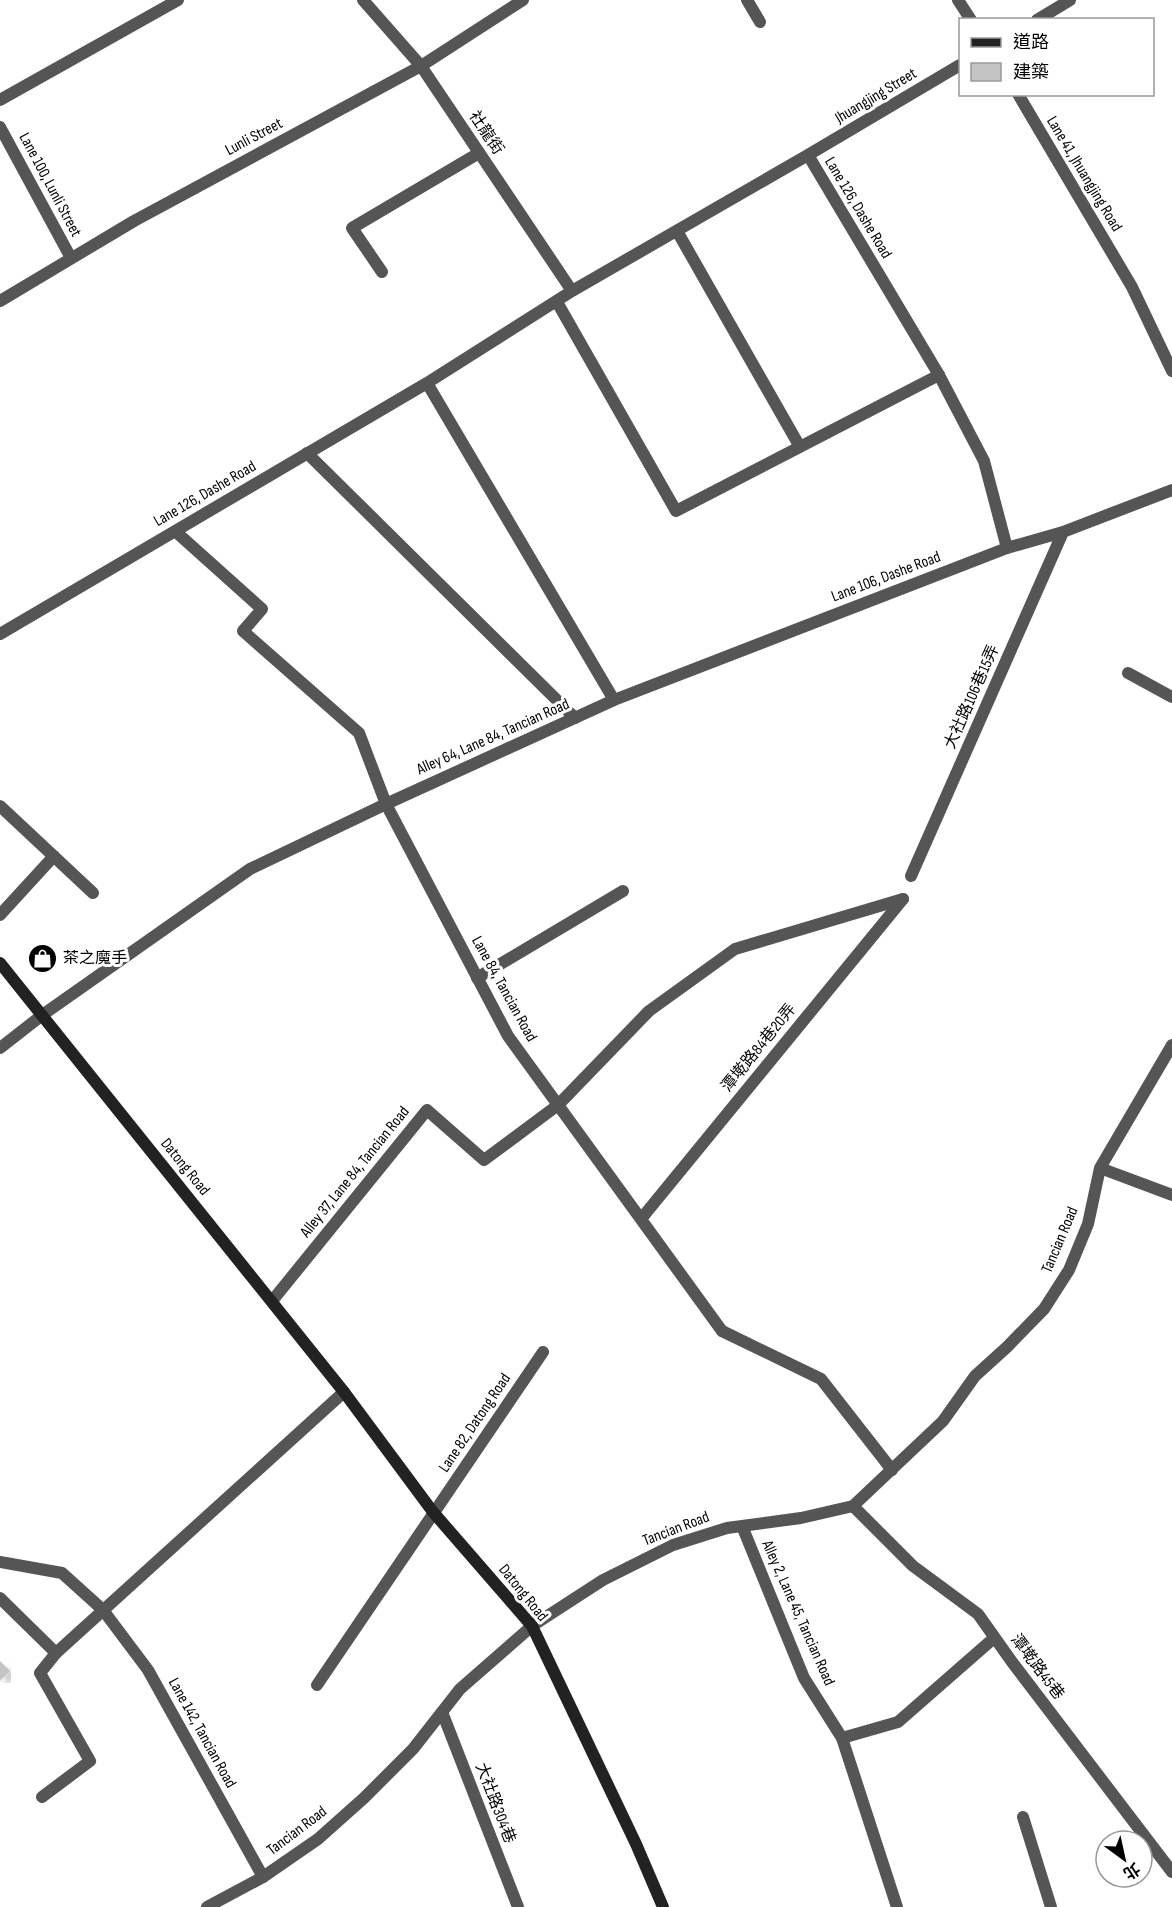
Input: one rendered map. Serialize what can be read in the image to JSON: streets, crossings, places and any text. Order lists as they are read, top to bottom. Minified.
{"streets":{"street":["Jhuangjing Street","社龍街","Lunli Street","Lane 41, Jhuangjing Road","Lane 100, Lunli Street","Lane 126, Dashe Road","Lane 106, Dashe Road","大社路106巷15弄","Alley 64, Lane 84, Tancian Road","Lane 84, Tancian Road","潭墘路84巷20弄","Datong Road","Alley 37, Lane 84, Tancian Road","Tancian Road","Lane 82, Datong Road","Alley 2, Lane 45, Tancian Road","潭墘路45巷","Lane 142, Tancian Road","大社路304巷"]},"crossings":[["Jhuangjing Street","Lane 126, Dashe Road"],["社龍街","Lunli Street"],["社龍街","Lane 126, Dashe Road"],["Lunli Street","Lane 100, Lunli Street"],["Lane 126, Dashe Road","Lane 106, Dashe Road"],["Lane 126, Dashe Road","Lane 84, Tancian Road"],["Lane 106, Dashe Road","大社路106巷15弄"],["Lane 106, Dashe Road","Alley 64, Lane 84, Tancian Road"],["Alley 64, Lane 84, Tancian Road","Lane 84, Tancian Road"],["Alley 64, Lane 84, Tancian Road","Datong Road"],["Lane 84, Tancian Road","潭墘路84巷20弄"],["Lane 84, Tancian Road","Alley 37, Lane 84, Tancian Road"],["Lane 84, Tancian Road","Tancian Road"],["潭墘路84巷20弄","Alley 37, Lane 84, Tancian Road"],["Datong Road","Alley 37, Lane 84, Tancian Road"],["Datong Road","Tancian Road"],["Datong Road","Lane 82, Datong Road"],["Tancian Road","Alley 2, Lane 45, Tancian Road"],["Tancian Road","潭墘路45巷"],["Tancian Road","Lane 142, Tancian Road"],["Tancian Road","大社路304巷"]],"places":{"shop":["茶之魔手"]},"legend":["道路","建築"],"north":"bottom right"}
